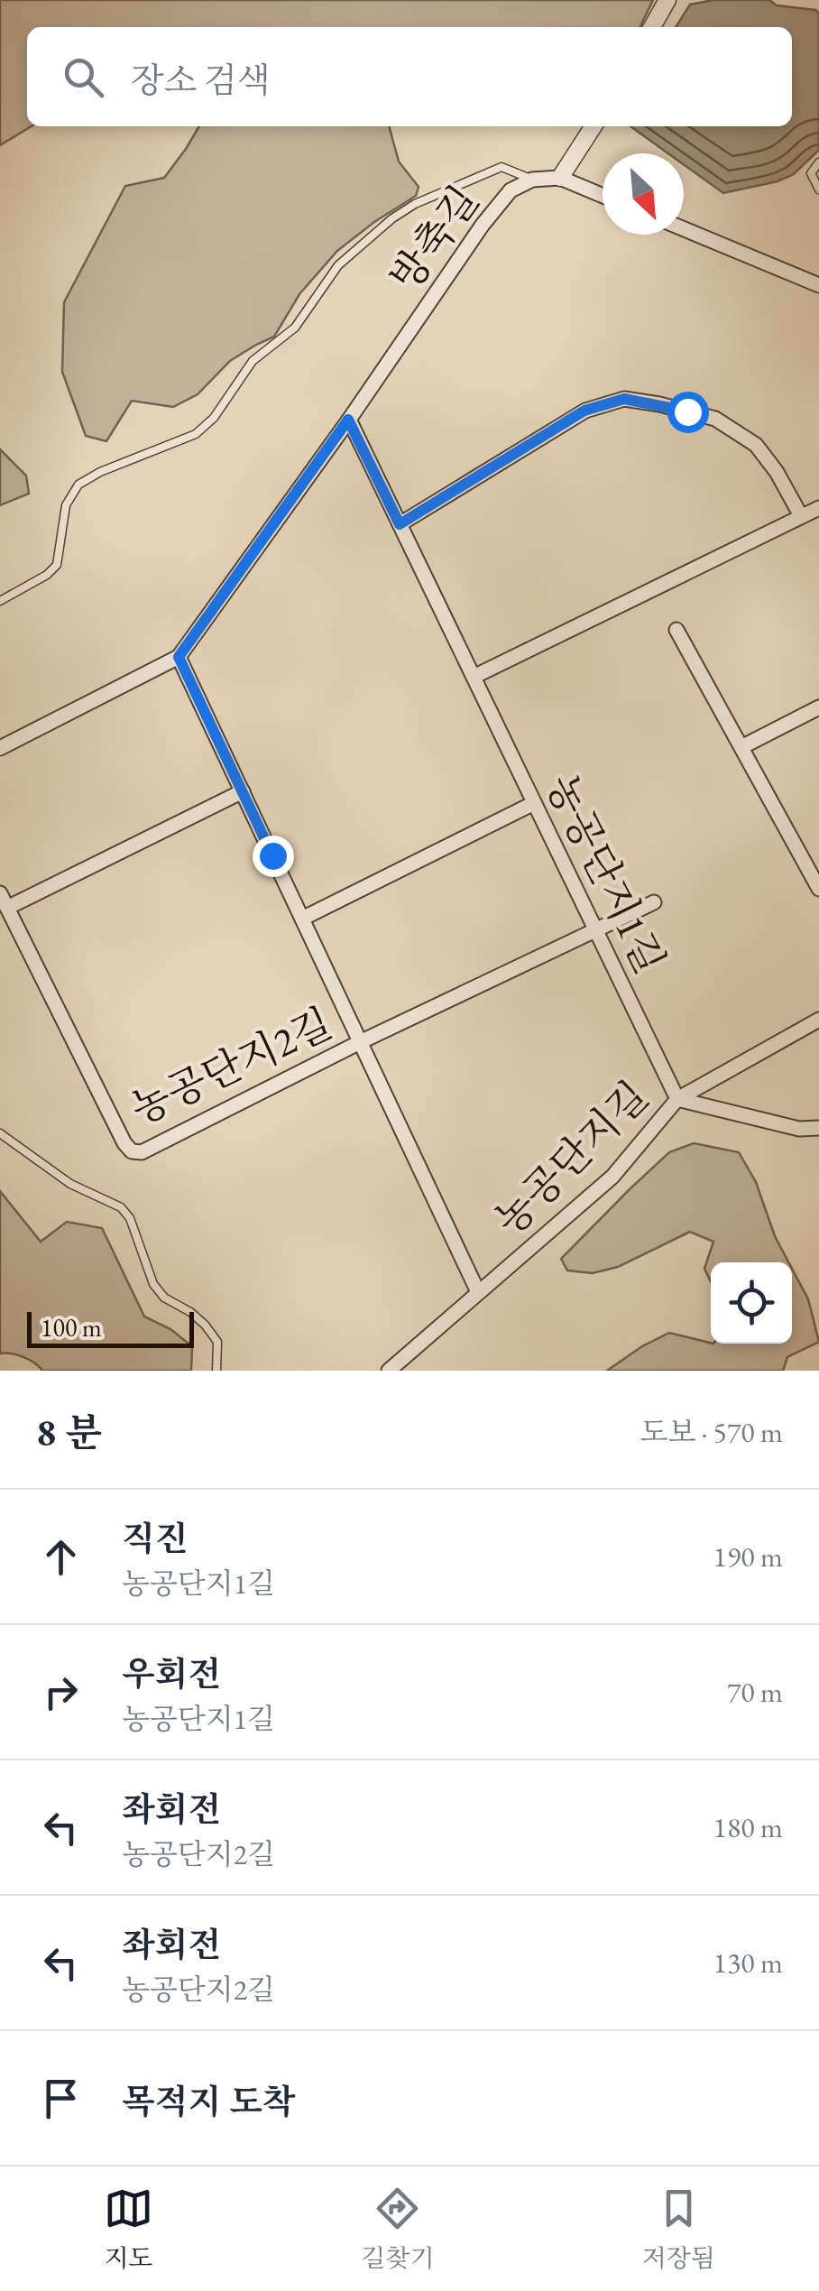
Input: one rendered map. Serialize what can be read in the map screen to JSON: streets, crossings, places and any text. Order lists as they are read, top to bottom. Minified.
{"streets":{"street":["방축길","농공단지1길","농공단지2길","농공단지길"]},"crossings":[["방축길","농공단지1길"],["농공단지1길","농공단지2길"],["농공단지1길","농공단지길"],["농공단지2길","농공단지길"]],"scale_bar":"100 m","north":"bottom right","page":{"search":"장소 검색","scale":"100 m","heading":["8 분","도보 · 570 m"],"list":[["직진","농공단지1길","190 m"],["우회전","농공단지1길","70 m"],["좌회전","농공단지2길","180 m"],["좌회전","농공단지2길","130 m"],"목적지 도착"],"nav":["지도","길찾기","저장됨"]}}
